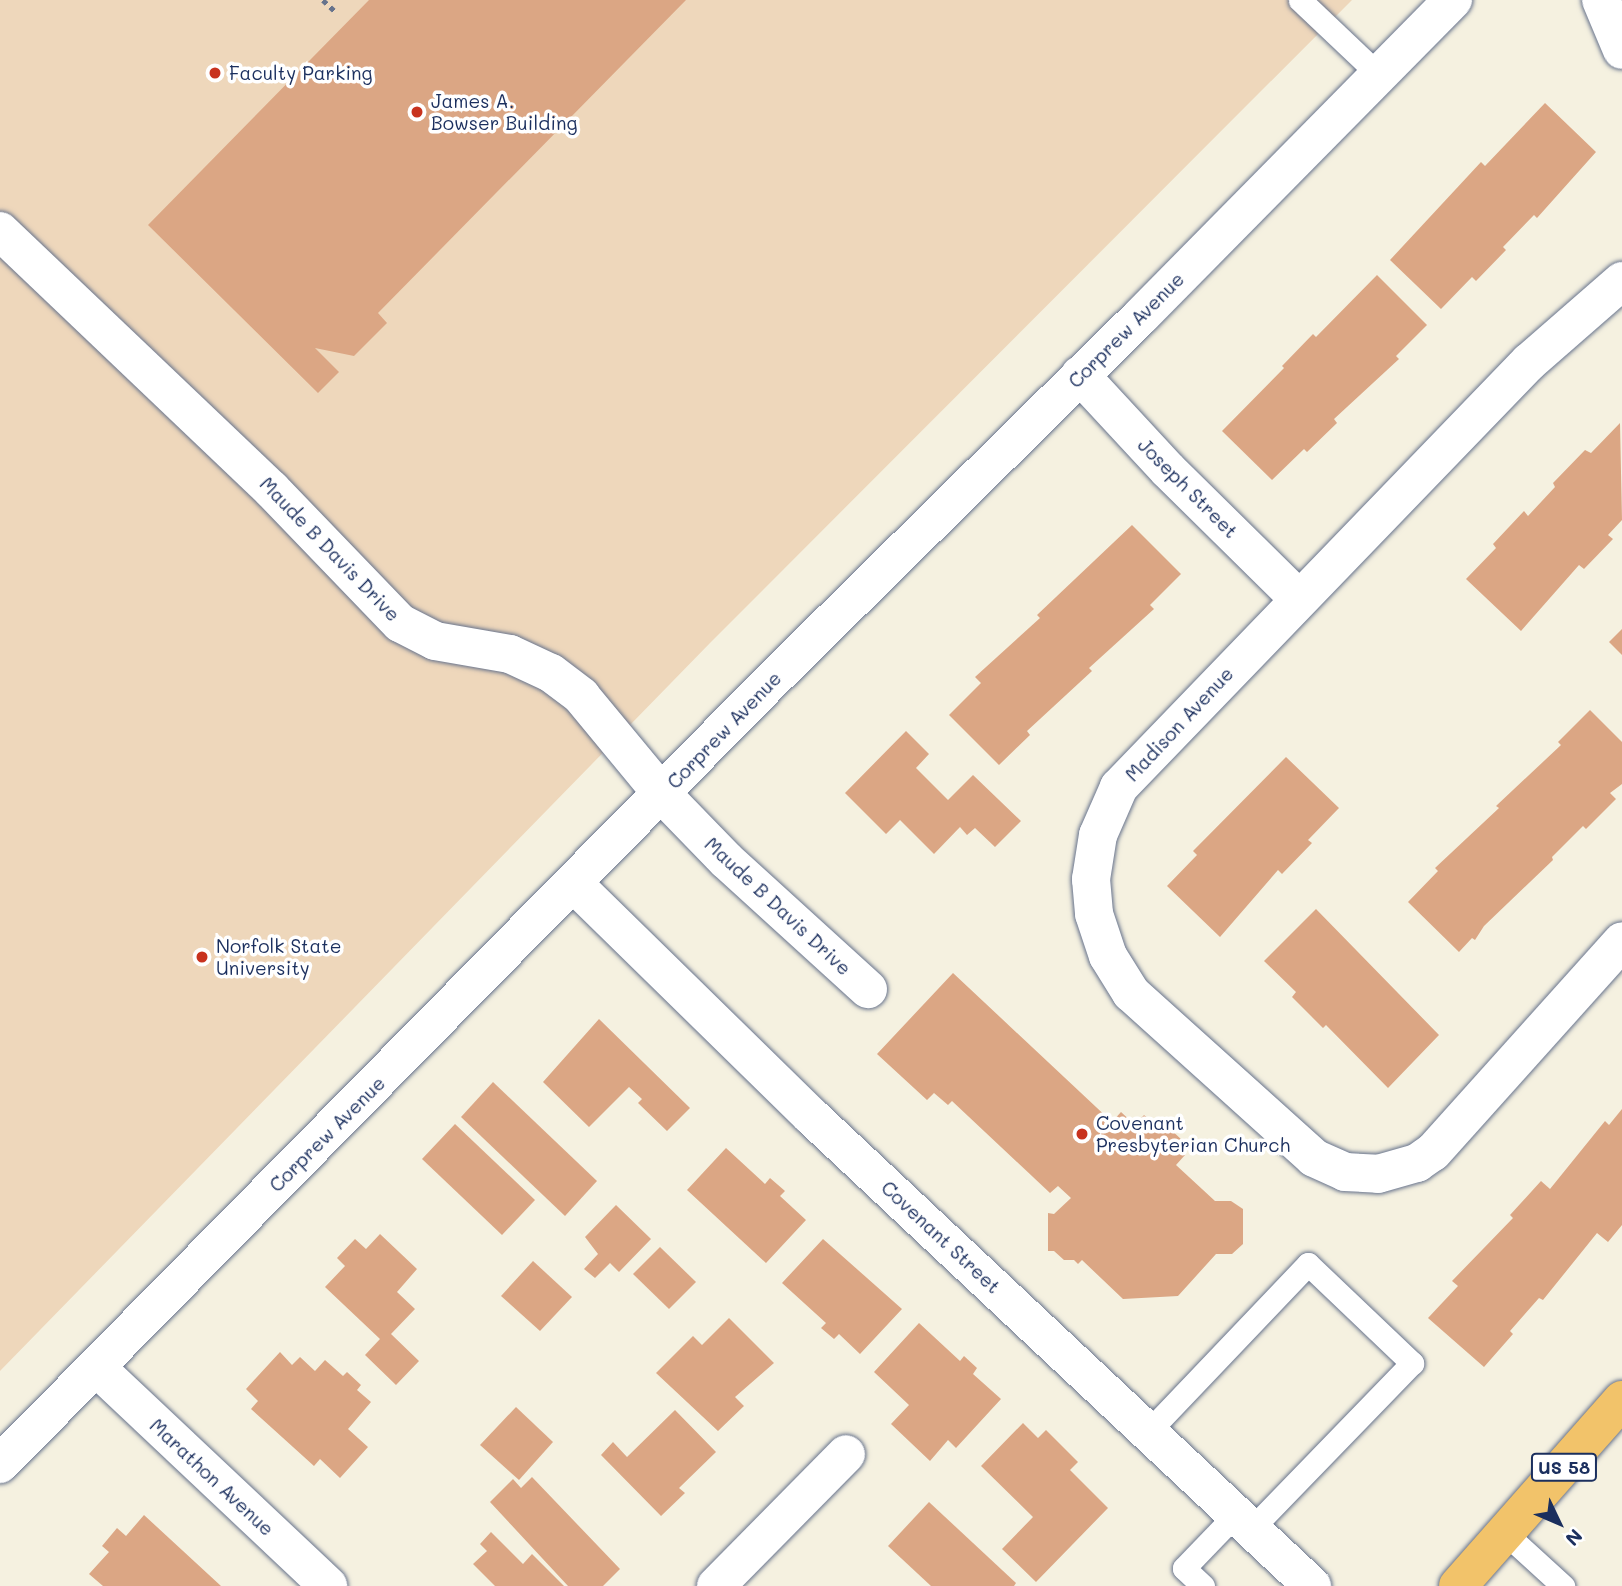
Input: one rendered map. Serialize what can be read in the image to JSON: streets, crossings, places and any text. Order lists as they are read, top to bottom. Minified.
{"streets":{"main road":["US 58"],"street":["Corprew Avenue","Joseph Street","Maude B Davis Drive","Madison Avenue","Covenant Street","Marathon Avenue"]},"crossings":[["Corprew Avenue","Joseph Street"],["Corprew Avenue","Maude B Davis Drive"],["Corprew Avenue","Covenant Street"],["Corprew Avenue","Marathon Avenue"],["Joseph Street","Madison Avenue"]],"places":["Faculty Parking","James A. Bowser Building","Norfolk State University","Covenant Presbyterian Church"],"north":"bottom right"}
